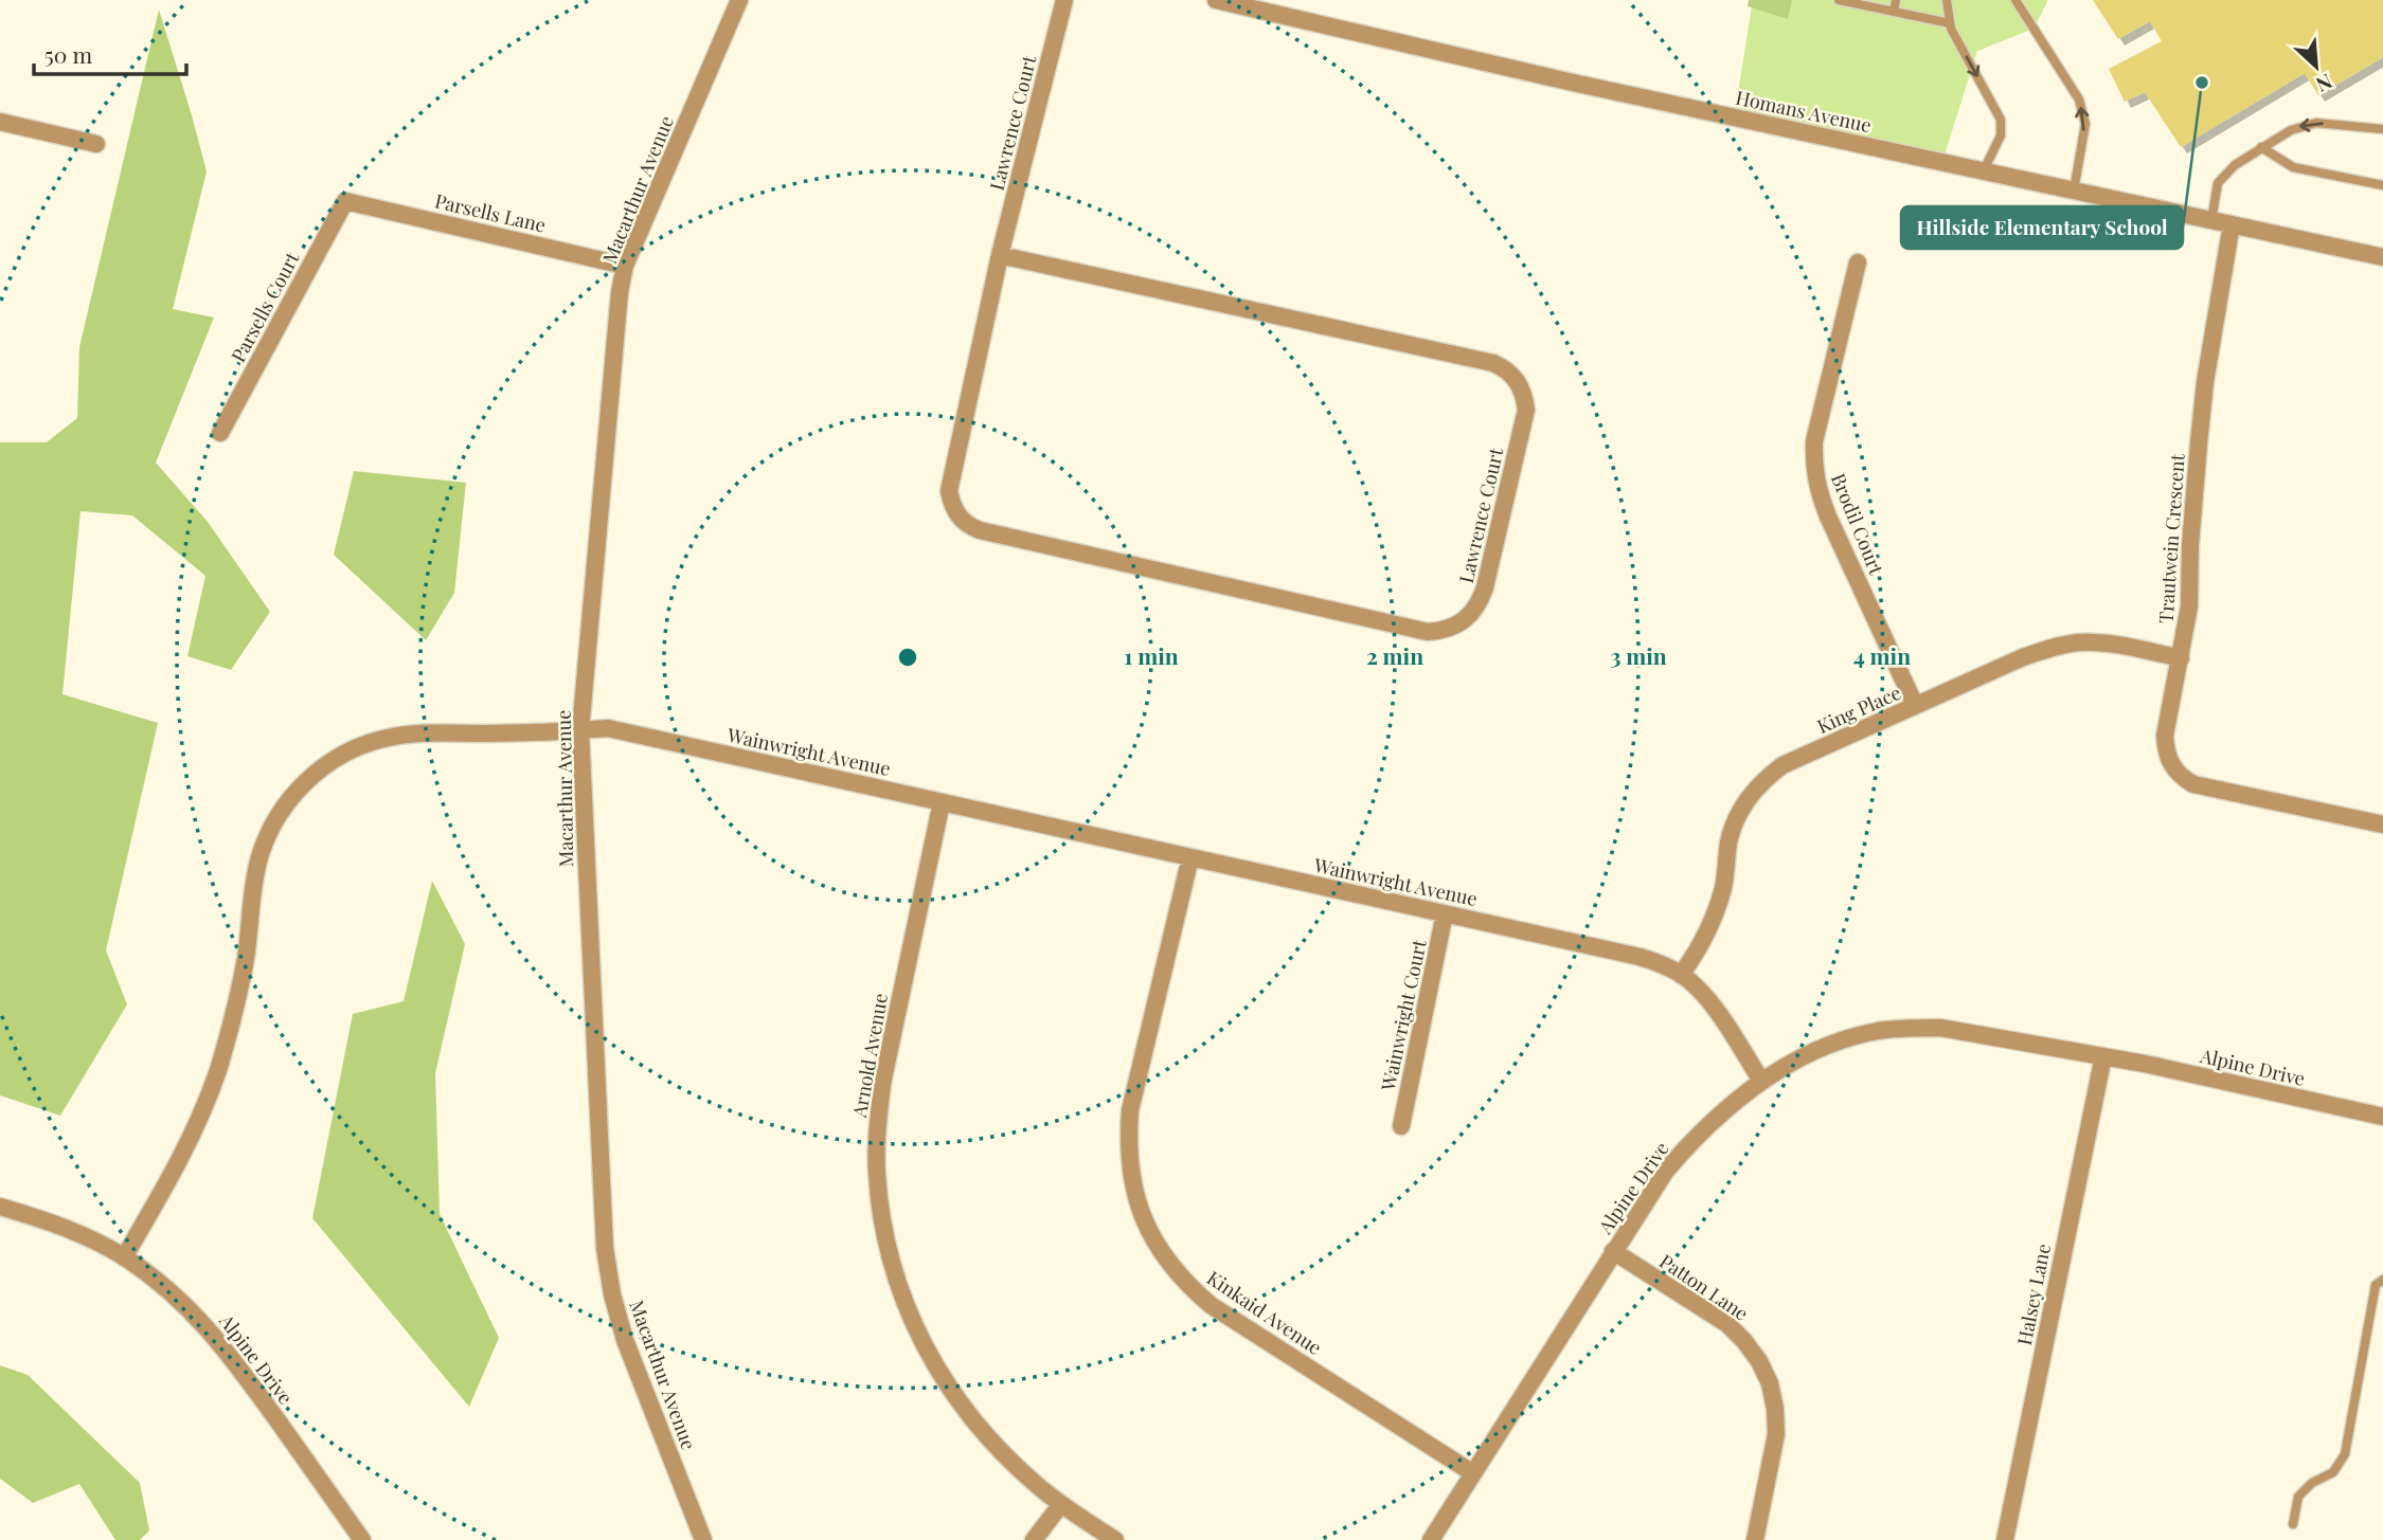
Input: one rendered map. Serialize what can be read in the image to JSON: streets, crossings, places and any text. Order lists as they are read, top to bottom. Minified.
{"streets":{"street":["Homans Avenue","Lawrence Court","Macarthur Avenue","Parsells Lane","Parsells Court","Brodil Court","Trautwein Crescent","King Place","Wainwright Avenue","Wainwright Court","Arnold Avenue","Alpine Drive","Patton Lane","Halsey Lane","Kinkaid Avenue"]},"crossings":[["Homans Avenue","Trautwein Crescent"],["Macarthur Avenue","Parsells Lane"],["Macarthur Avenue","Wainwright Avenue"],["Parsells Lane","Parsells Court"],["Brodil Court","King Place"],["Trautwein Crescent","King Place"],["King Place","Wainwright Avenue"],["Wainwright Avenue","Wainwright Court"],["Wainwright Avenue","Arnold Avenue"],["Wainwright Avenue","Alpine Drive"],["Wainwright Avenue","Kinkaid Avenue"],["Alpine Drive","Patton Lane"],["Alpine Drive","Halsey Lane"],["Alpine Drive","Kinkaid Avenue"]],"places":["Hillside Elementary School"],"scale_bar":"50 m","north":"bottom right","rings":["1 min","2 min","3 min","4 min"]}
